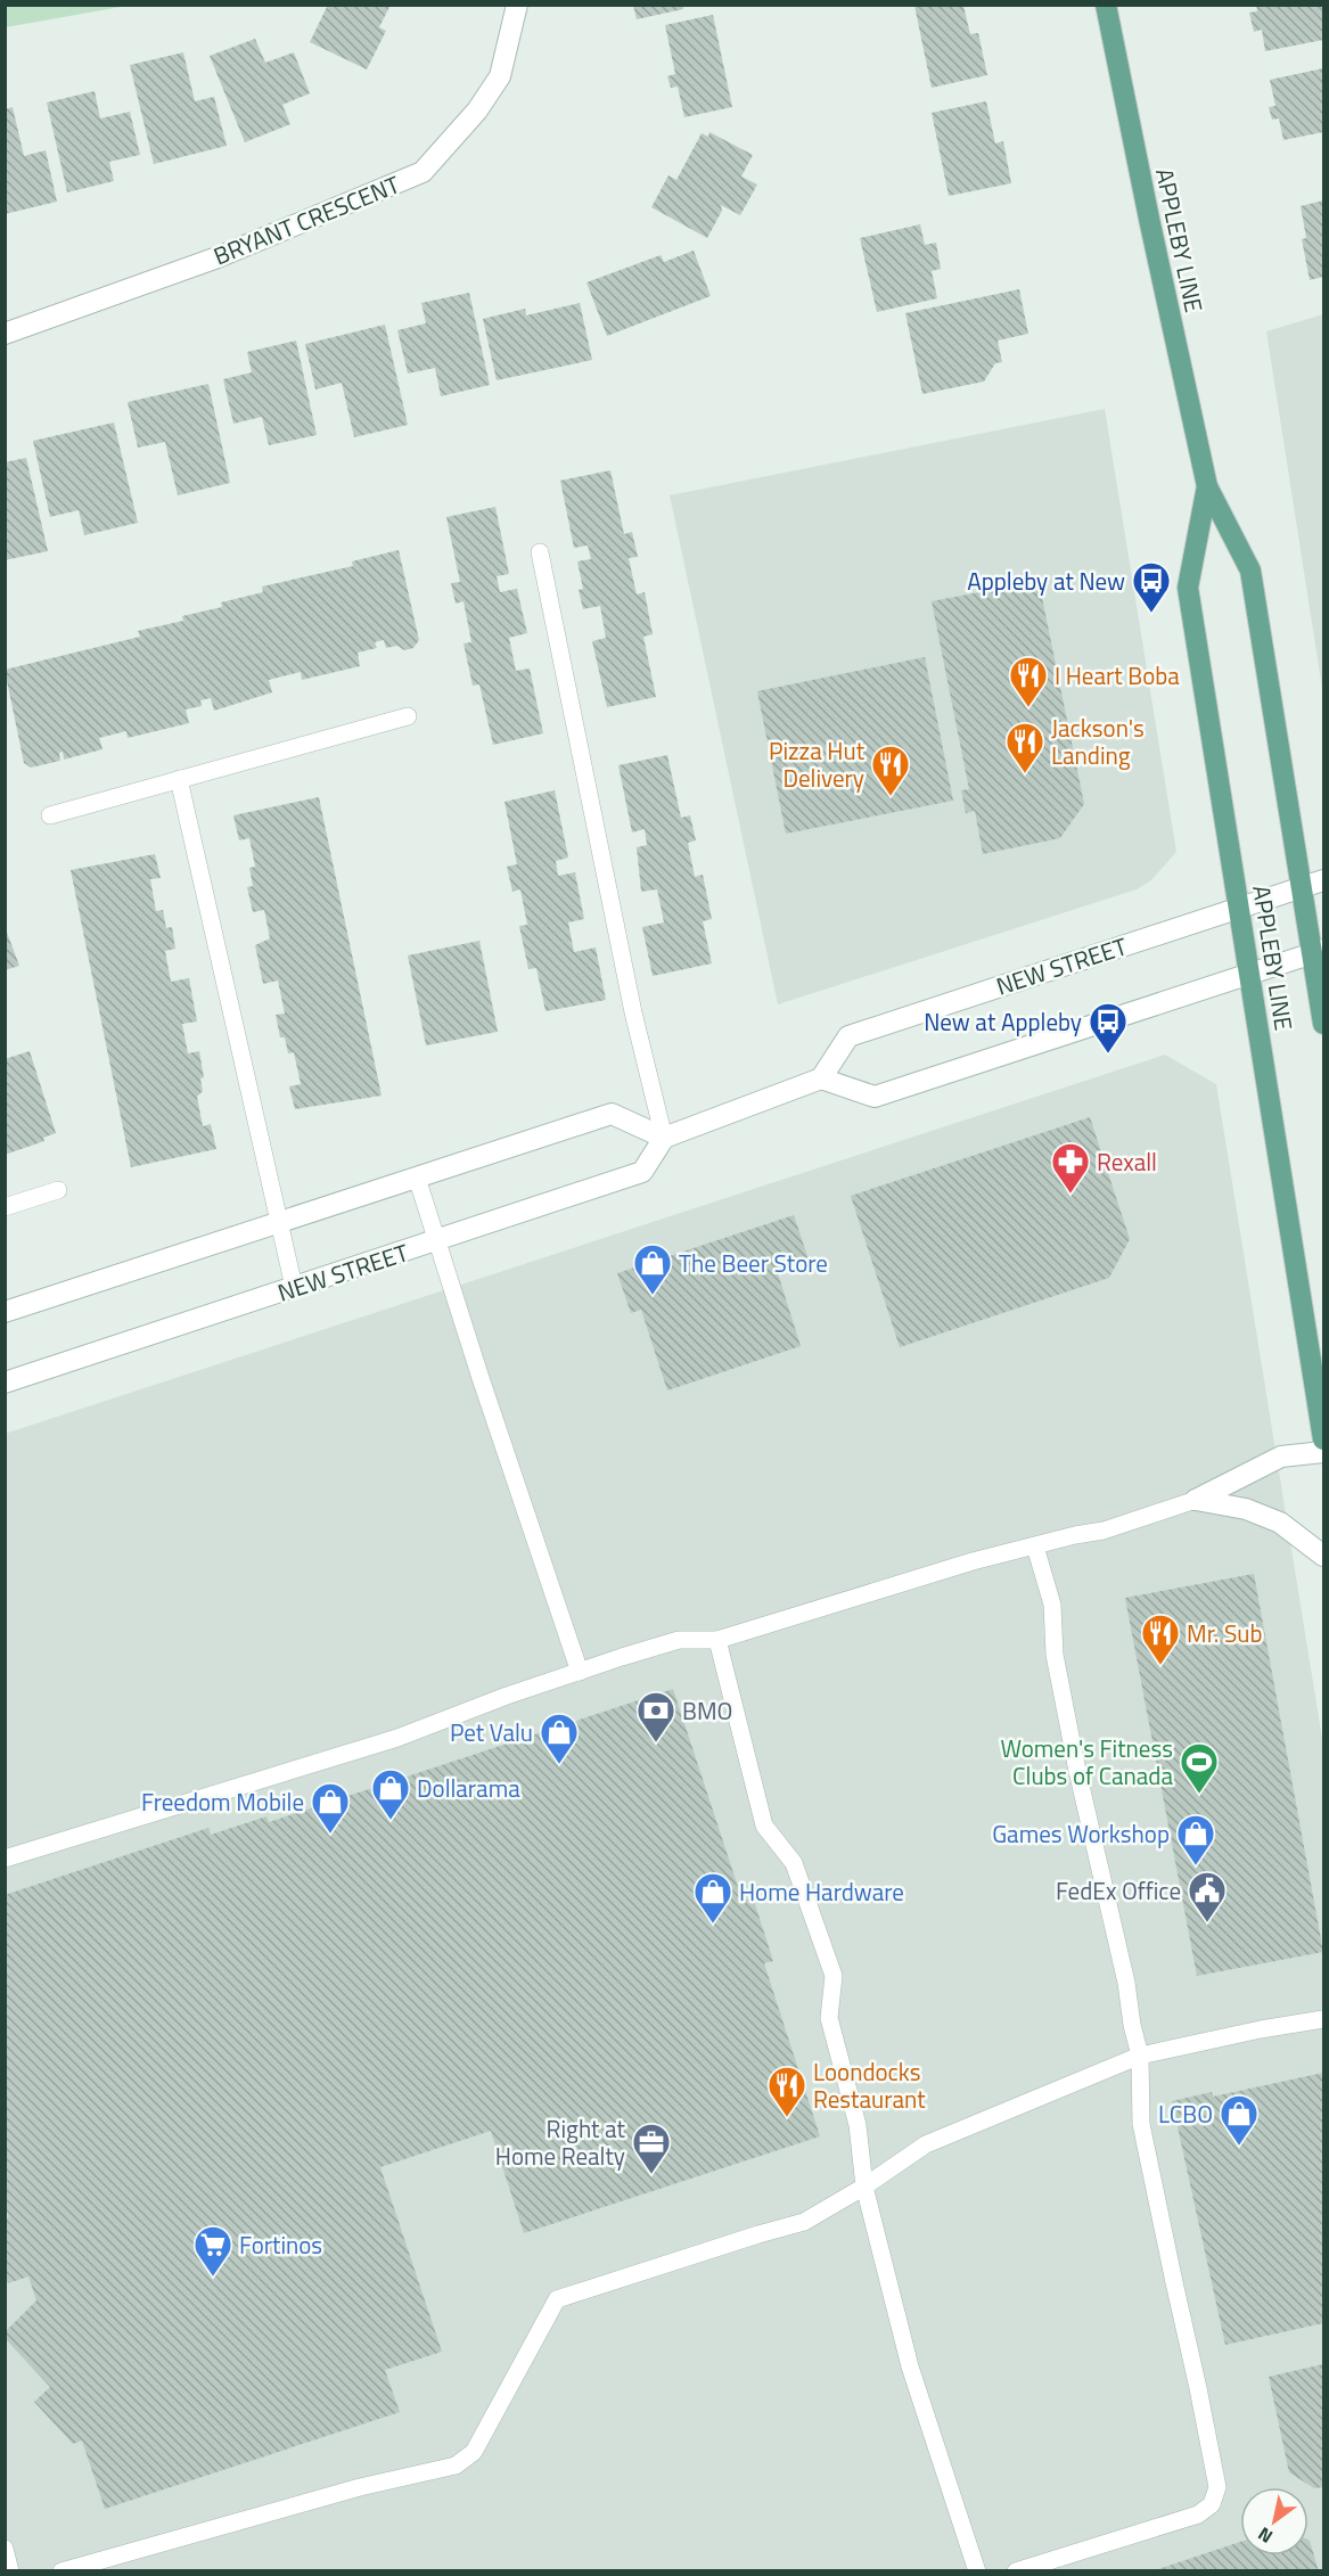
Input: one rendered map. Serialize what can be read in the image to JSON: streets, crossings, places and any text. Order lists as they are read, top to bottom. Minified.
{"streets":{"main road":["BRYANT CRESCENT","APPLEBY LINE","NEW STREET"]},"crossings":[["APPLEBY LINE","NEW STREET"]],"places":{"bus stop":["Appleby at New","New at Appleby"],"restaurant":["I Heart Boba","Jackson's Landing","Pizza Hut Delivery","Mr. Sub","Loondocks Restaurant"],"pharmacy":["Rexall"],"shop":["The Beer Store","Pet Valu","Dollarama","Freedom Mobile","Games Workshop","Home Hardware","LCBO"],"bank":["BMO"],"sports":["Women's Fitness Clubs of Canada"],"public building":["FedEx Office"],"office":["Right at Home Realty"],"supermarket":["Fortinos"]},"north":"bottom left"}
